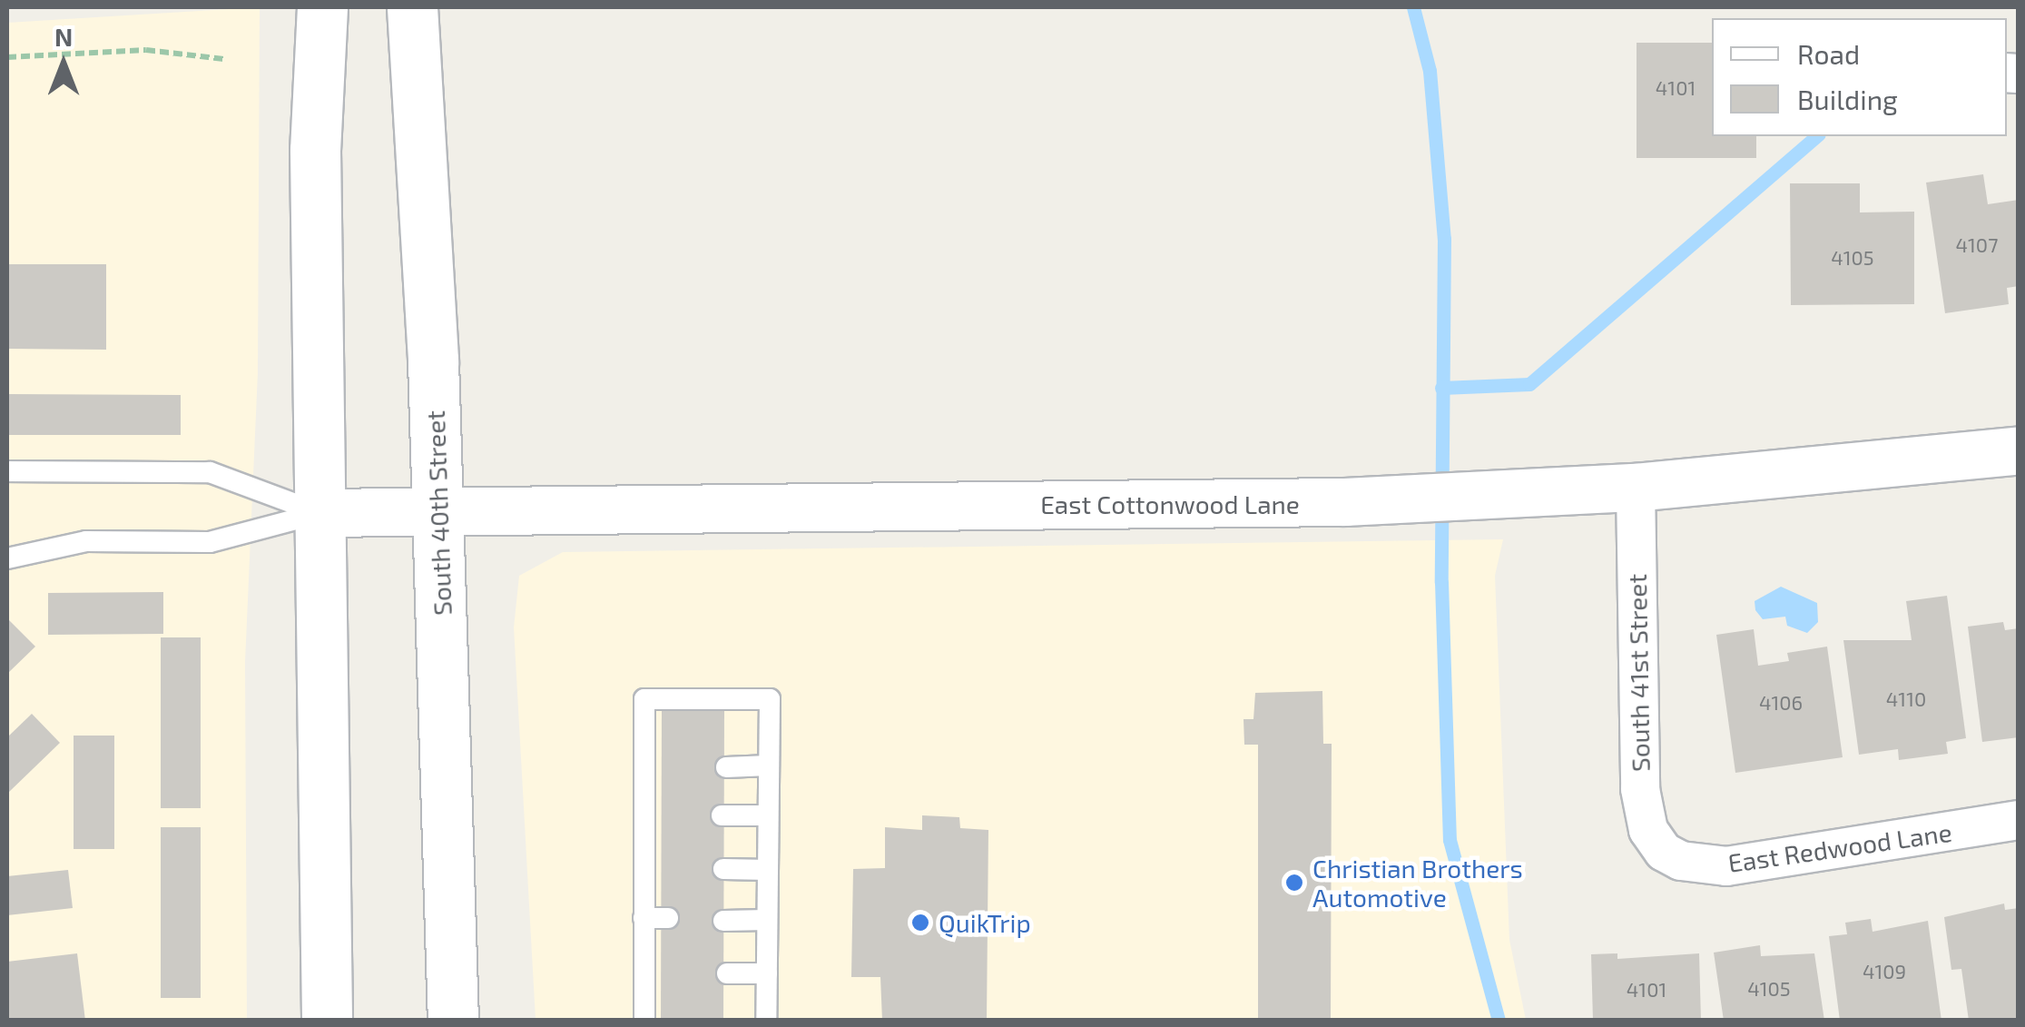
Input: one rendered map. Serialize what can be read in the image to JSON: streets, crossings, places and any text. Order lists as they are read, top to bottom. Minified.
{"streets":{"main road":["South 40th Street"],"street":["East Cottonwood Lane","South 41st Street","East Redwood Lane"]},"crossings":[["East Cottonwood Lane","South 40th Street"],["East Cottonwood Lane","South 41st Street"],["South 41st Street","East Redwood Lane"]],"places":["Christian Brothers Automotive","QuikTrip"],"house_numbers":["4101","4107","4105","4110","4106","4109","4105","4101"],"legend":["Road","Building"],"north":"top"}
